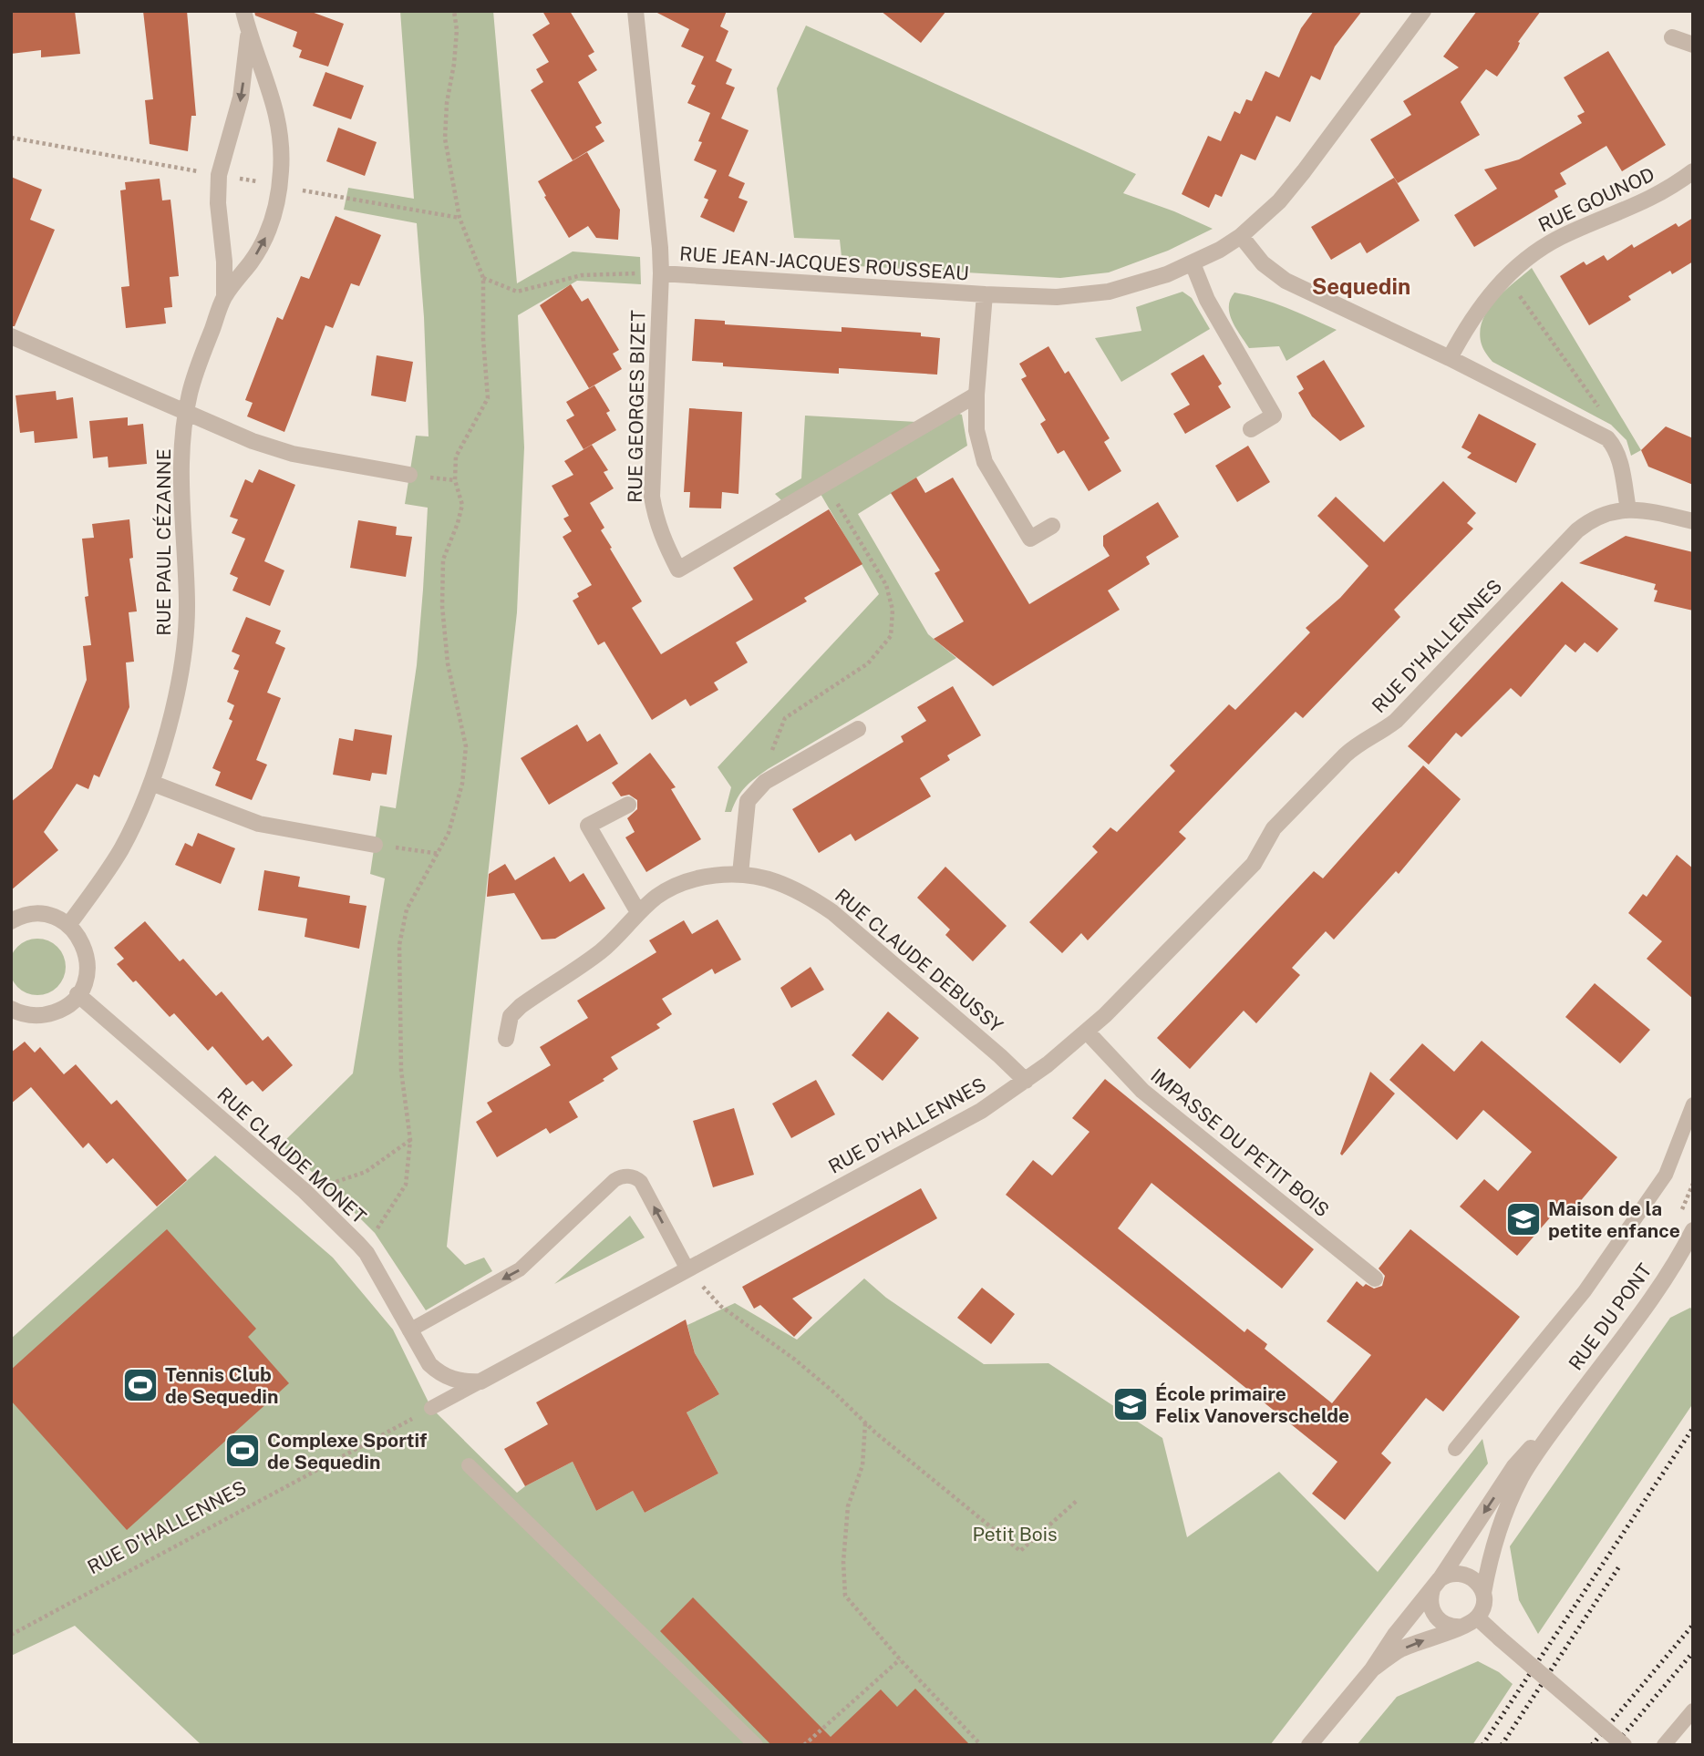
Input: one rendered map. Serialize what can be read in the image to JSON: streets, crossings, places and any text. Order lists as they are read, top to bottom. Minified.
{"streets":{"street":["RUE GOUNOD","RUE JEAN-JACQUES ROUSSEAU","RUE GEORGES BIZET","RUE PAUL CÉZANNE","RUE D'HALLENNES","RUE CLAUDE DEBUSSY","IMPASSE DU PETIT BOIS","RUE CLAUDE MONET","RUE DU PONT"]},"crossings":[["RUE JEAN-JACQUES ROUSSEAU","RUE GEORGES BIZET"],["RUE D'HALLENNES","RUE CLAUDE DEBUSSY"],["RUE D'HALLENNES","IMPASSE DU PETIT BOIS"],["RUE D'HALLENNES","RUE CLAUDE MONET"]],"districts":["Sequedin"],"parks":["Petit Bois"],"places":{"school or university":["Maison de la petite enfance","École primaire Felix Vanoverschelde"],"sports":["Tennis Club de Sequedin","Complexe Sportif de Sequedin"]}}
